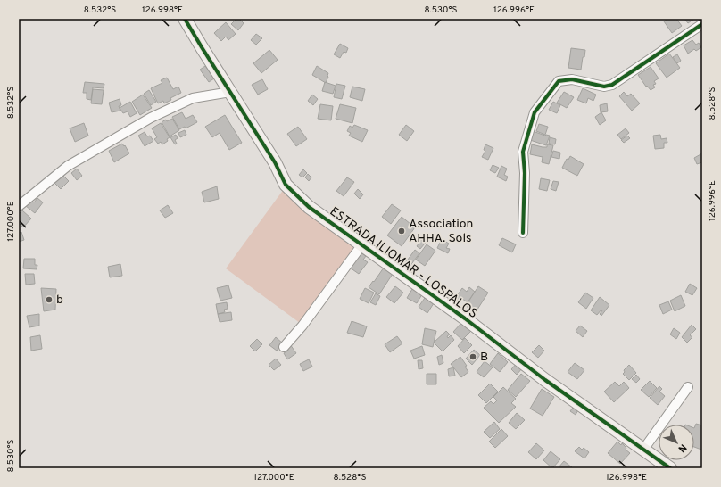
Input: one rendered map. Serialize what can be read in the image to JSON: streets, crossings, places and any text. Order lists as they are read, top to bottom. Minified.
{"streets":{"street":["ESTRADA ILIOMAR - LOSPALOS"]},"places":["Association AHHA. Sols","b","B"],"north":"bottom right","coordinates":["8.532°S","126.998°E","8.530°S","126.996°E","8.528°S","127.000°E"]}
